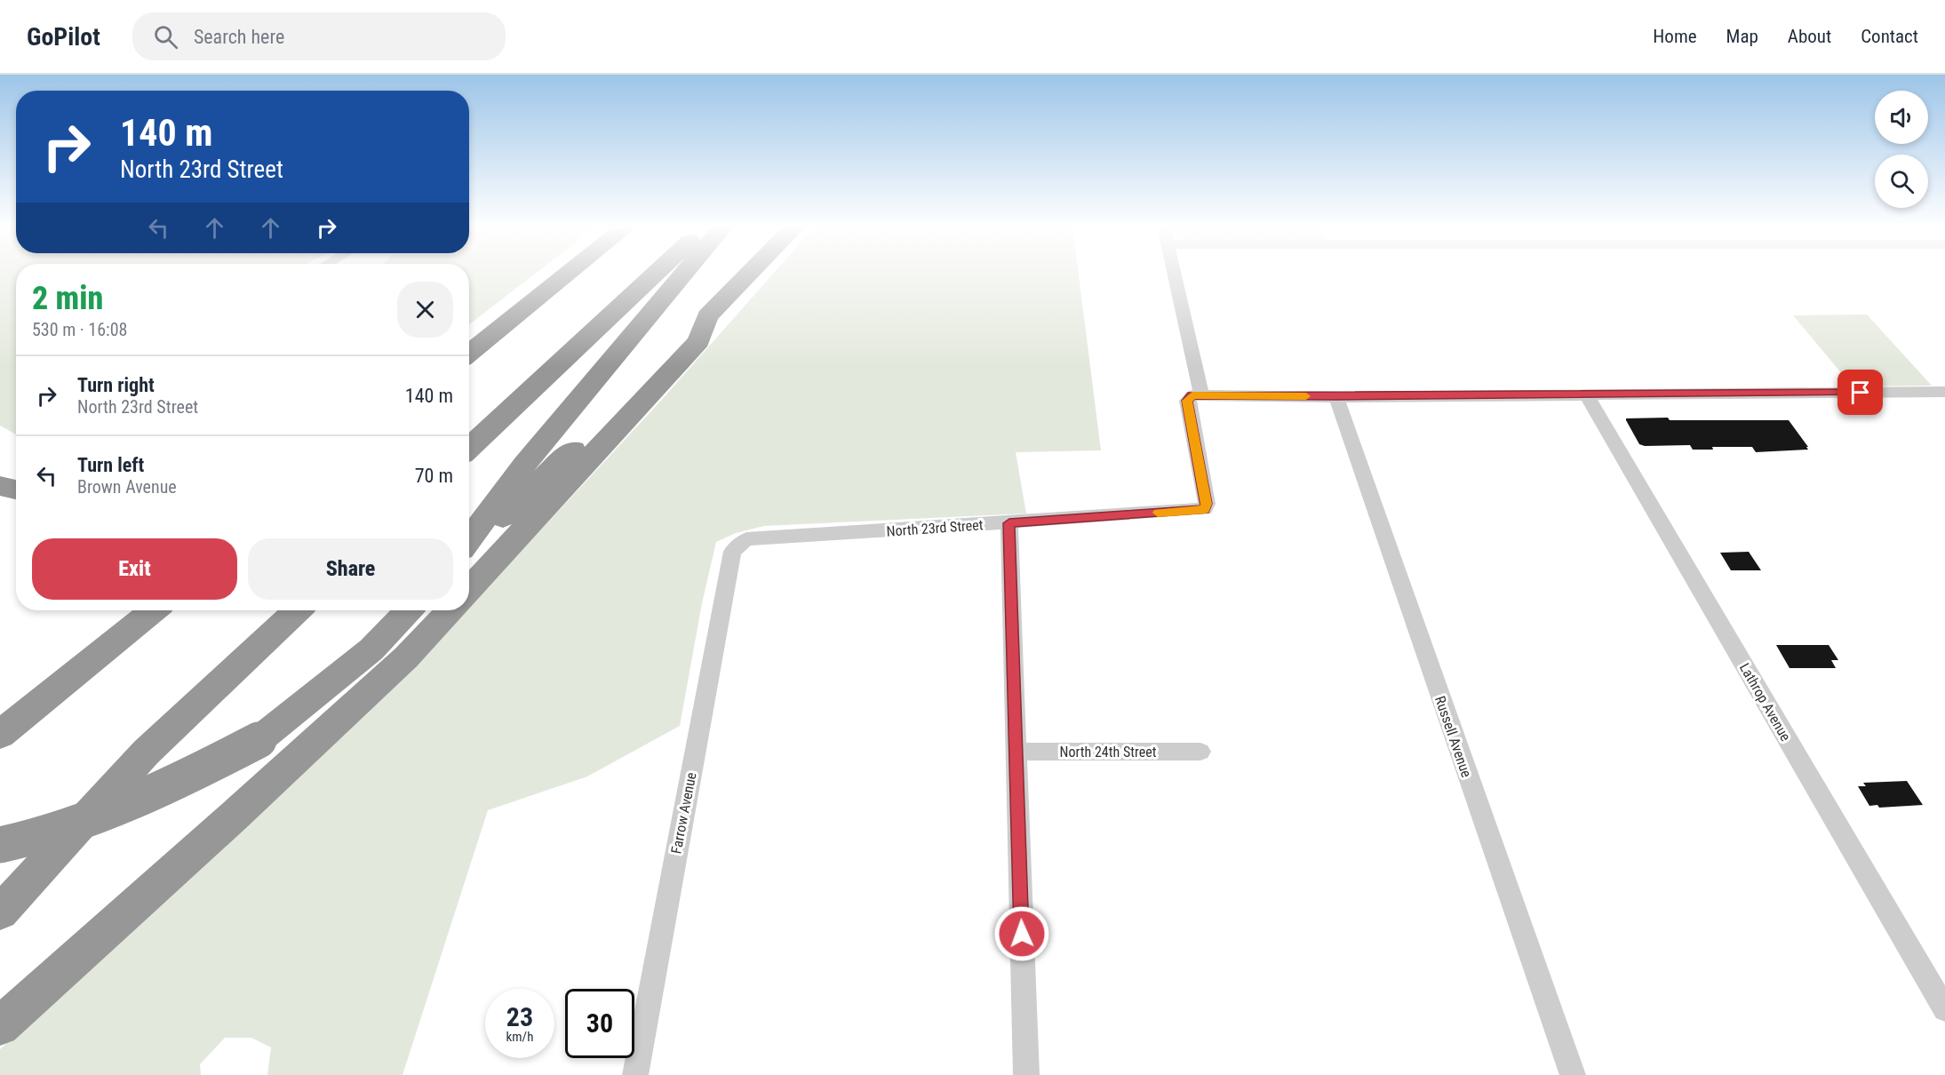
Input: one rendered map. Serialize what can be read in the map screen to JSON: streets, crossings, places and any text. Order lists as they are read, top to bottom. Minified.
{"streets":{"street":["North 23rd Street","Lathrop Avenue","Russell Avenue","North 24th Street","Farrow Avenue"]},"crossings":[["North 23rd Street","Farrow Avenue"]],"page":{"header":"GoPilot","search":"Search here","nav":["Home","Map","About","Contact"],"turn":["140 m","North 23rd Street"],"heading":["2 min","530 m · 16:08"],"list":[{"name":"Turn right","note":"North 23rd Street","value":"140 m"},{"name":"Turn left","note":"Brown Avenue","value":"70 m"}],"buttons":["Exit","Share"],"speed":"23 km/h","limit":"30"}}
